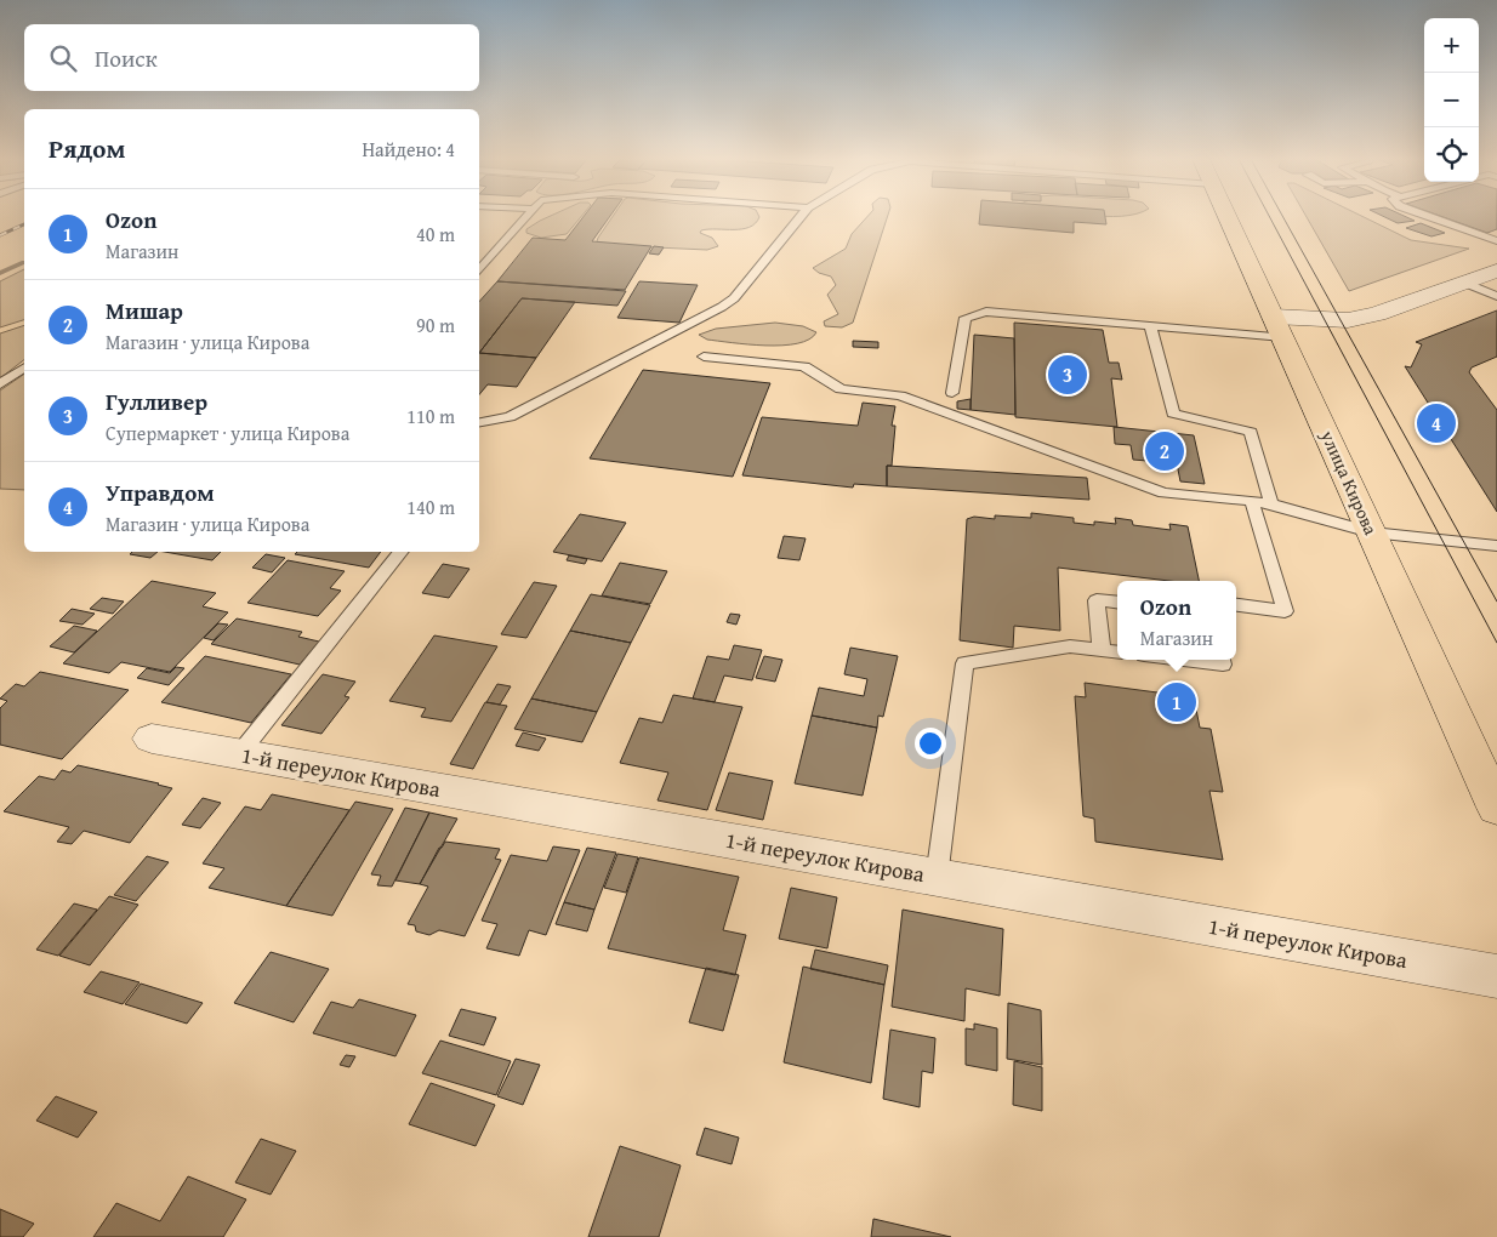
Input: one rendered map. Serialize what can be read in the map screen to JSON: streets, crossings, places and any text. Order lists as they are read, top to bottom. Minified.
{"streets":{"main road":["улица Кирова"],"street":["1-й переулок Кирова"]},"page":{"map_buttons":["+","−"],"search":"Поиск","heading":["Рядом","Найдено: 4"],"list":[{"mark":"1","name":"Ozon","note":"Магазин","value":"40 m"},{"mark":"2","name":"Мишар","note":"Магазин · улица Кирова","value":"90 m"},{"mark":"3","name":"Гулливер","note":"Супермаркет · улица Кирова","value":"110 m"},{"mark":"4","name":"Управдом","note":"Магазин · улица Кирова","value":"140 m"}],"pins":["3","4","2","1"],"popup":["Ozon","Магазин"]}}
